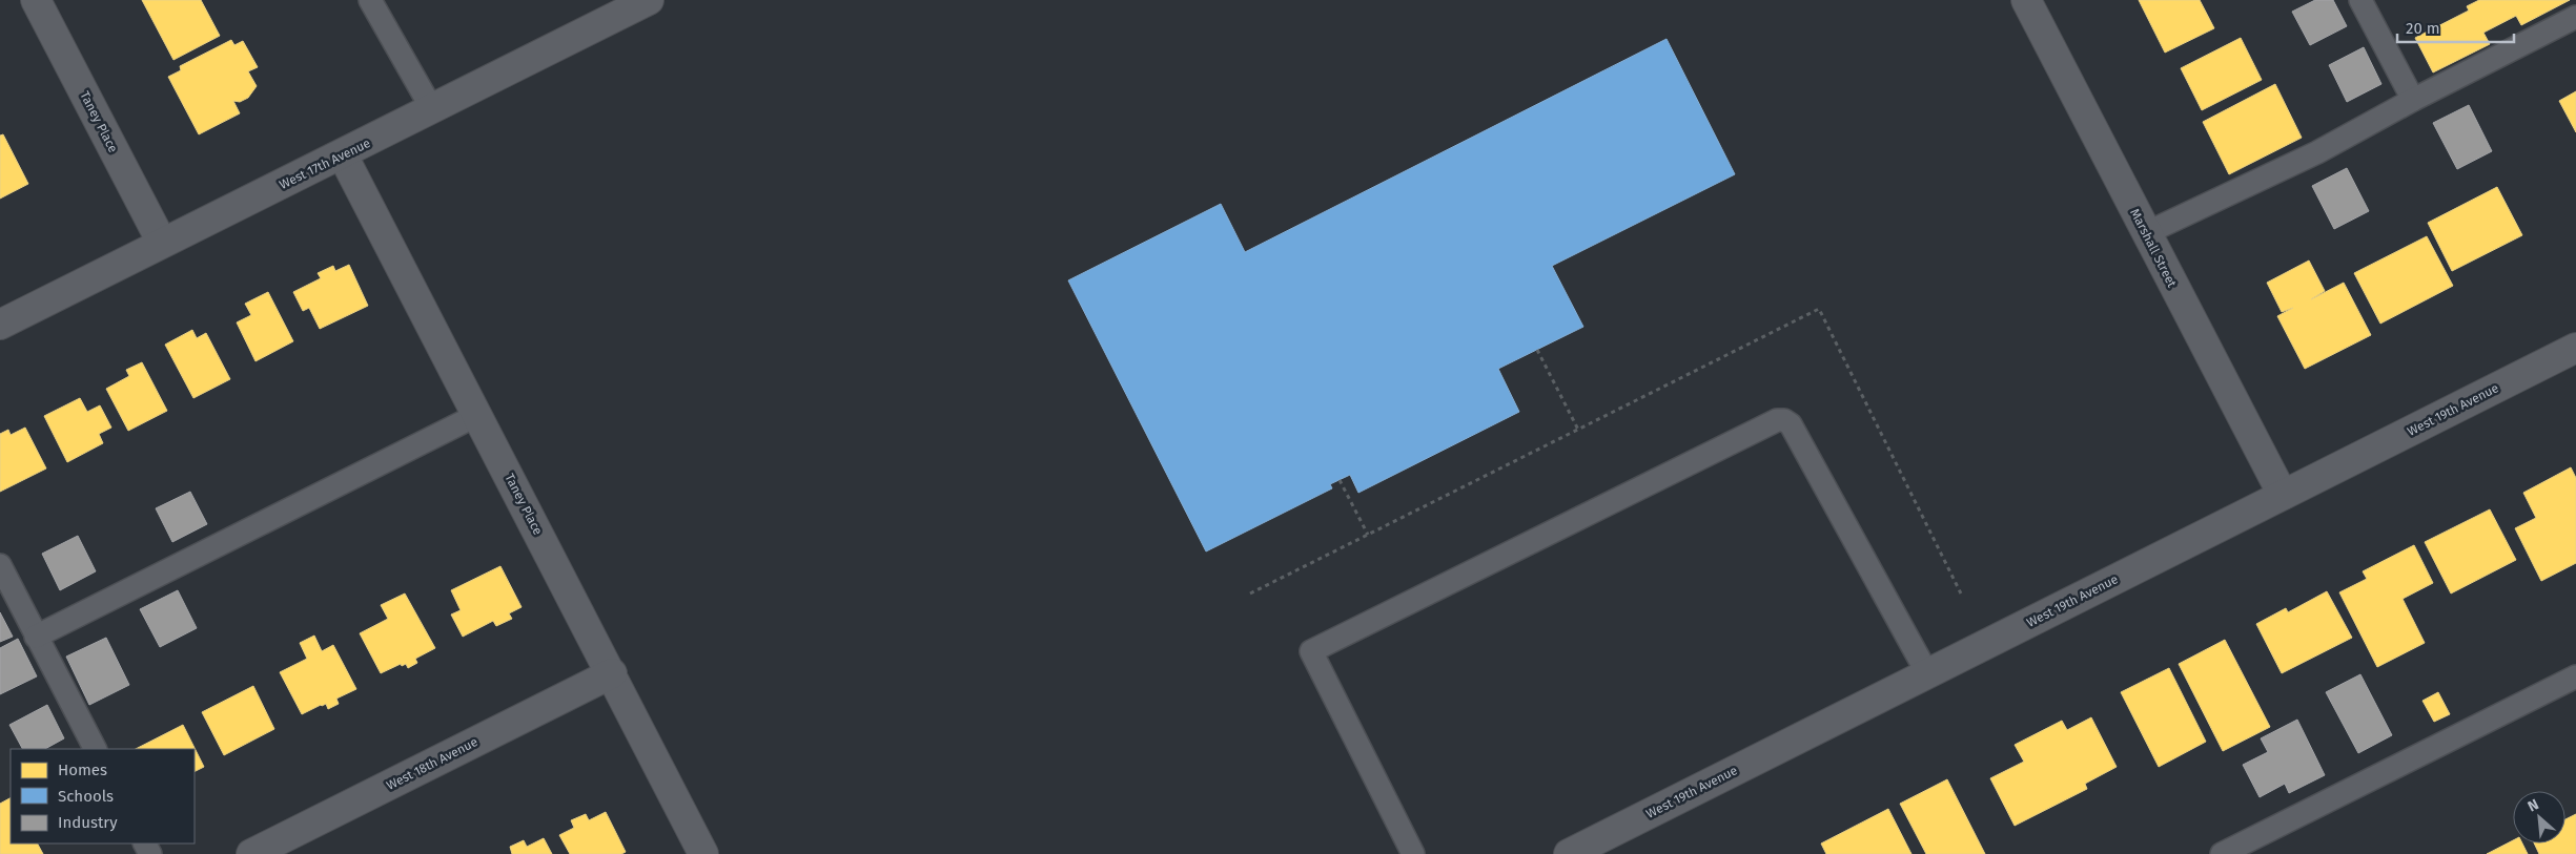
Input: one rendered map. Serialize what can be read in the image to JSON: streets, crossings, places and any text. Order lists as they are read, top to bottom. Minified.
{"streets":{"street":["Taney Place","West 17th Avenue","Marshall Street","West 19th Avenue","West 18th Avenue"]},"crossings":[["Taney Place","West 17th Avenue"],["Taney Place","West 18th Avenue"],["Marshall Street","West 19th Avenue"]],"legend":["Homes","Schools","Industry"],"scale_bar":"20 m","north":"top left"}
